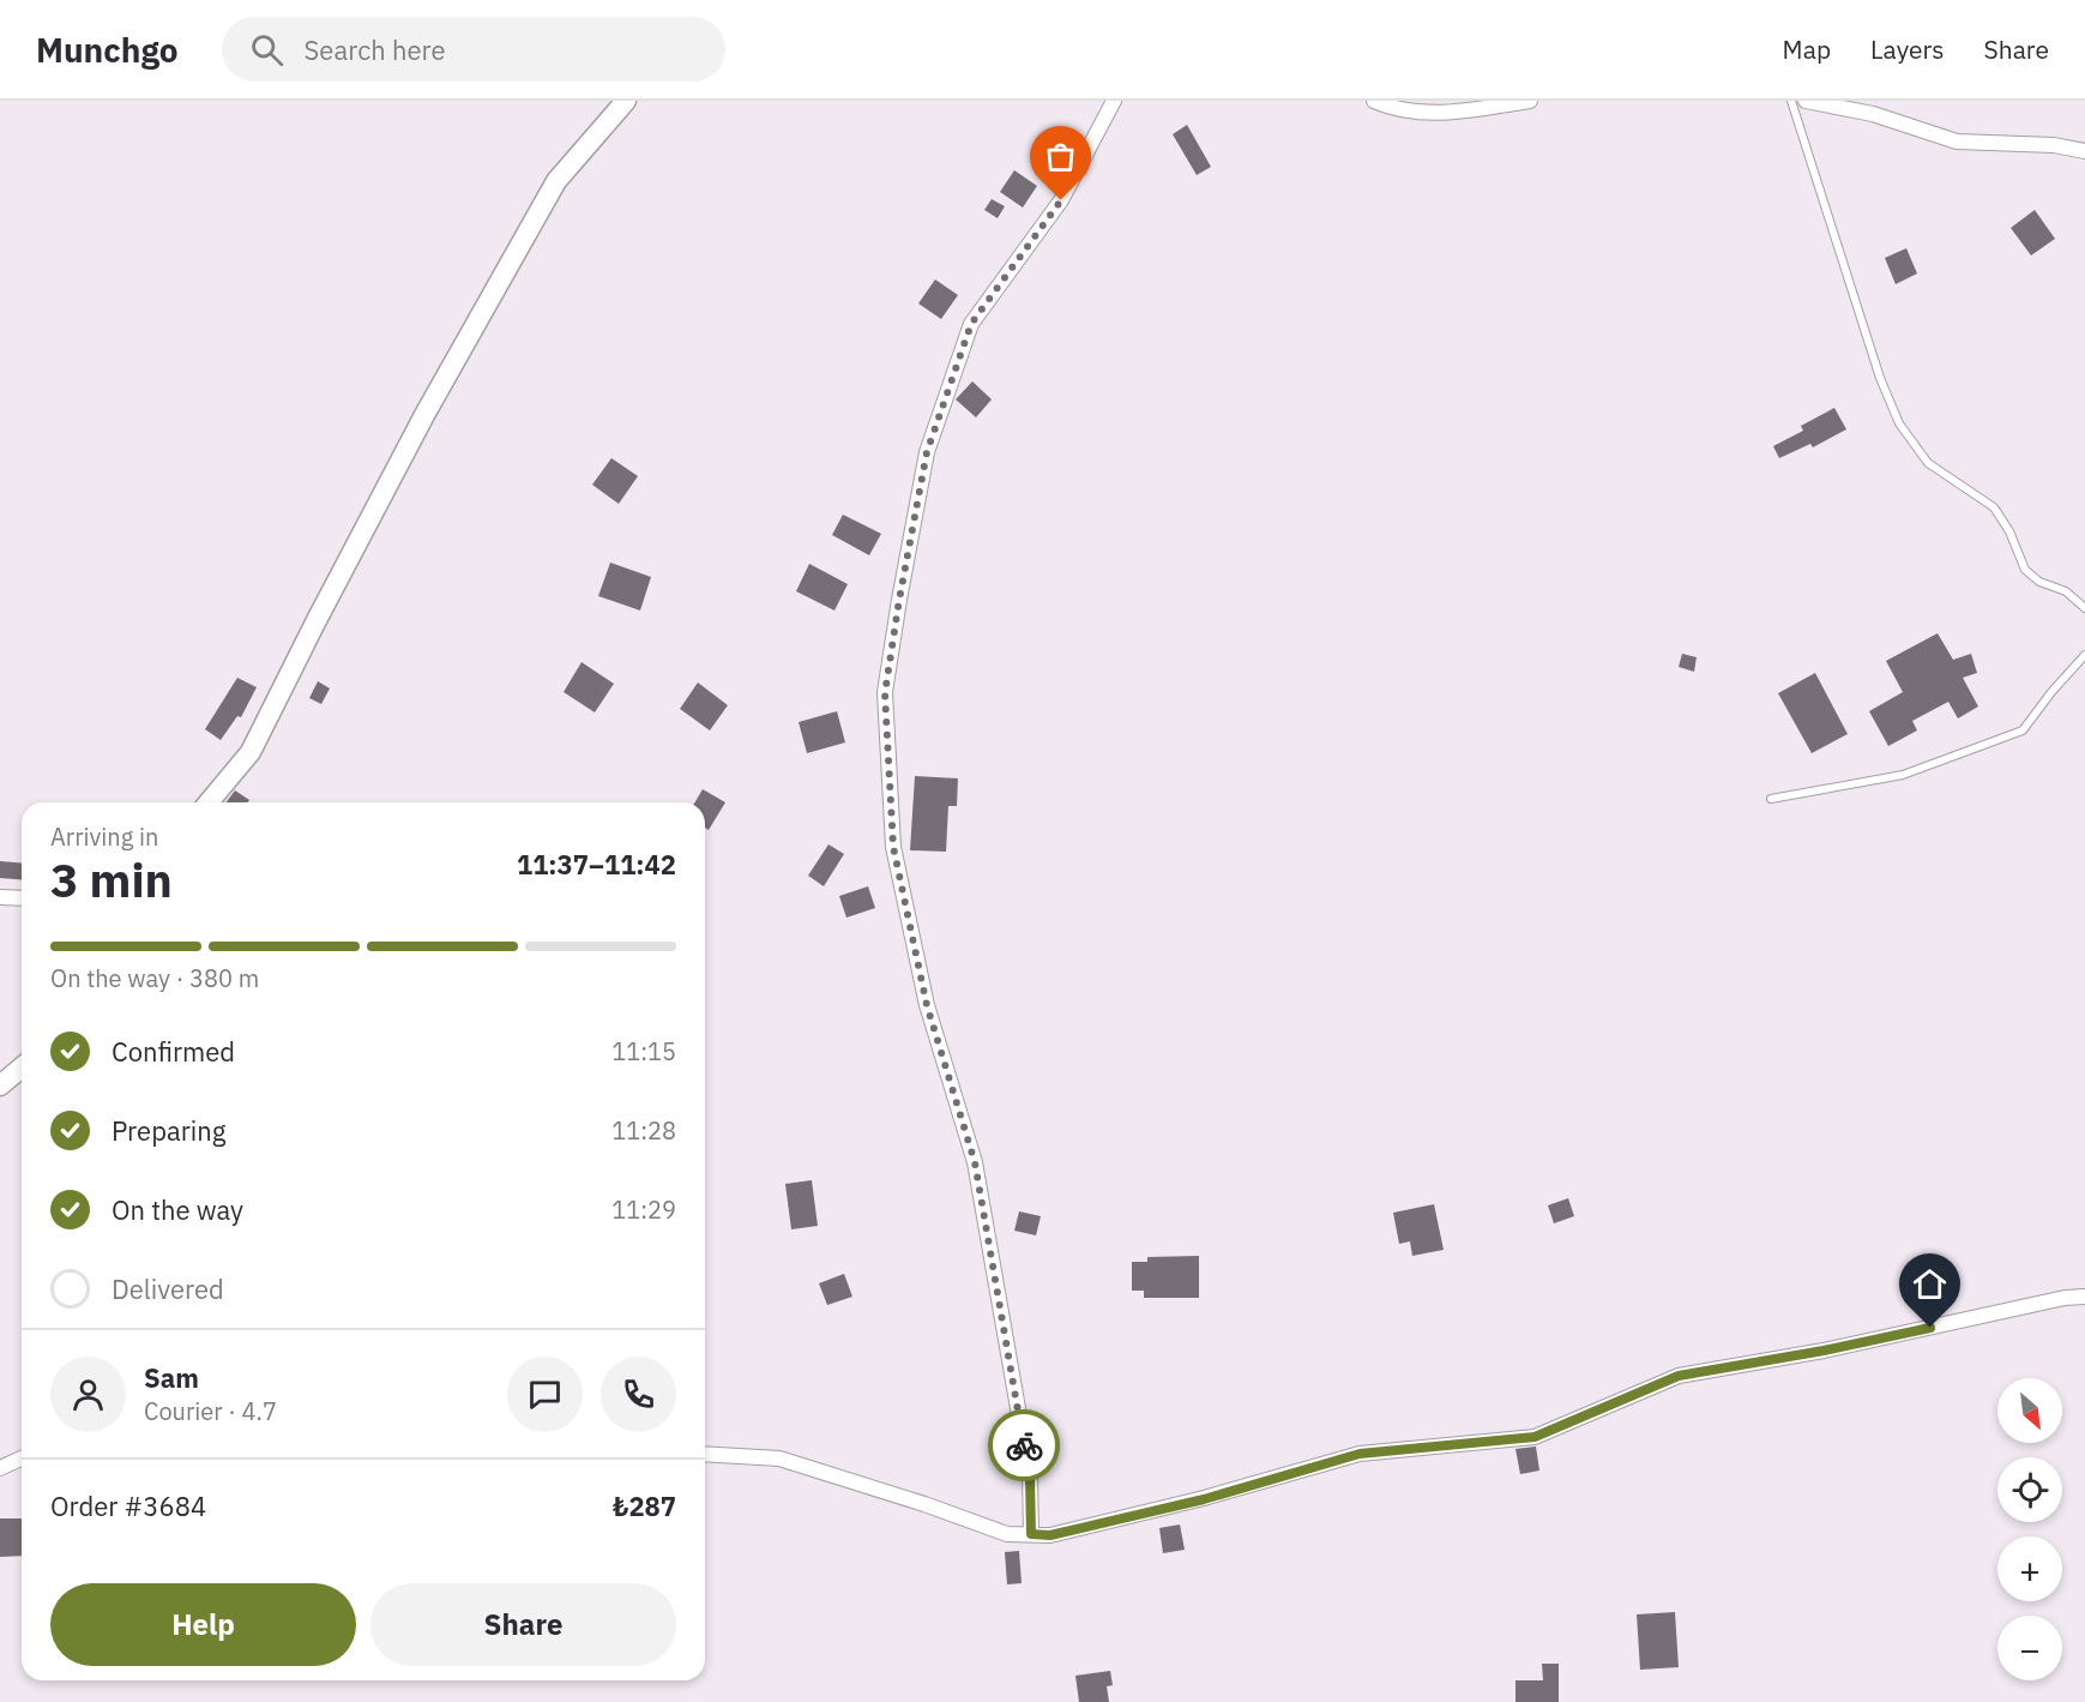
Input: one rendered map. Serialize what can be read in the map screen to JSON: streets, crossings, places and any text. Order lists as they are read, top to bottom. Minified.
{"north":"bottom right","page":{"header":"Munchgo","search":"Search here","nav":["Map","Layers","Share"],"heading":["3 min","Arriving in","11:37–11:42"],"panel":["Sam","Courier · 4.7","Order #3684","₺287"],"bar":"On the way · 380 m","list":[["Confirmed","11:15"],["Preparing","11:28"],["On the way","11:29"],"Delivered"],"map_buttons":["+","−"],"buttons":["Help","Share"]}}
